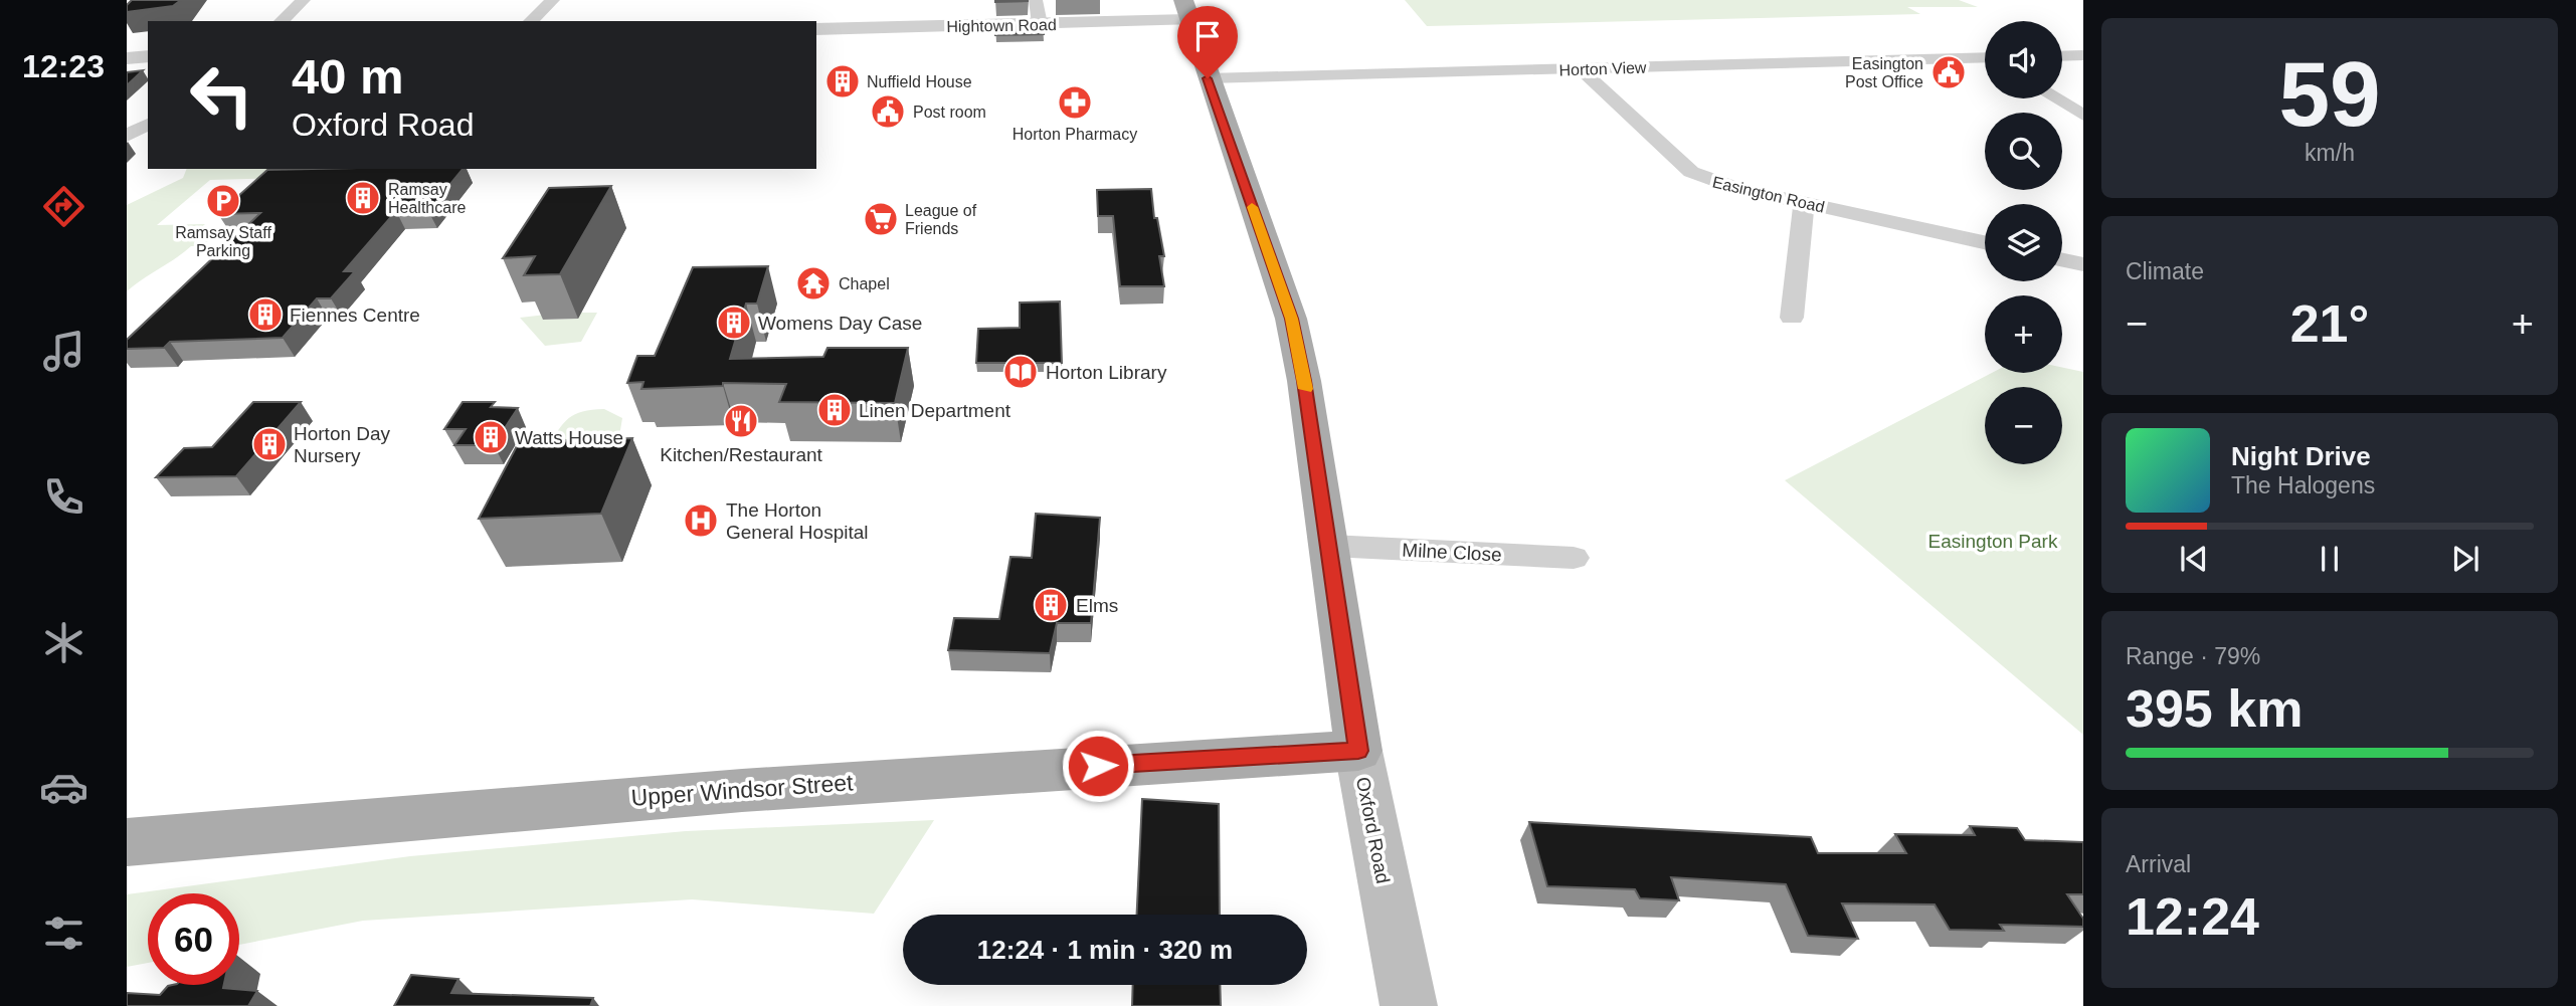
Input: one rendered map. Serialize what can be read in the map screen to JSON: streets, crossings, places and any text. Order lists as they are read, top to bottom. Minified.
{"streets":{"main road":["Upper Windsor Street","Oxford Road"],"street":["Hightown Road","Horton View","Easington Road","Milne Close"]},"crossings":[["Hightown Road","Oxford Road"],["Horton View","Easington Road"],["Horton View","Oxford Road"],["Milne Close","Oxford Road"],["Upper Windsor Street","Oxford Road"]],"parks":["Easington Park"],"places":{"public building":["Easington Post Office","Post room"],"building":["Nuffield House","Ramsay Healthcare","Fiennes Centre","Womens Day Case","Linen Department","Watts House","Horton Day Nursery","Elms"],"pharmacy":["Horton Pharmacy"],"parking":["Ramsay Staff Parking"],"supermarket":["League of Friends"],"temple":["Chapel"],"library":["Horton Library"],"restaurant":["Kitchen/Restaurant"],"hospital":["The Horton General Hospital"]},"page":{"tabs":"12:23","tile":[["59","km/h"],"Climate",["Range · 79%","395 km"],["Arrival","12:24"]],"map_buttons":["+","−"],"turn":["40 m","Oxford Road"],"heat":["−","21°","+"],"song":["Night Drive","The Halogens"],"limit":"60","trip":"12:24 · 1 min · 320 m"}}
